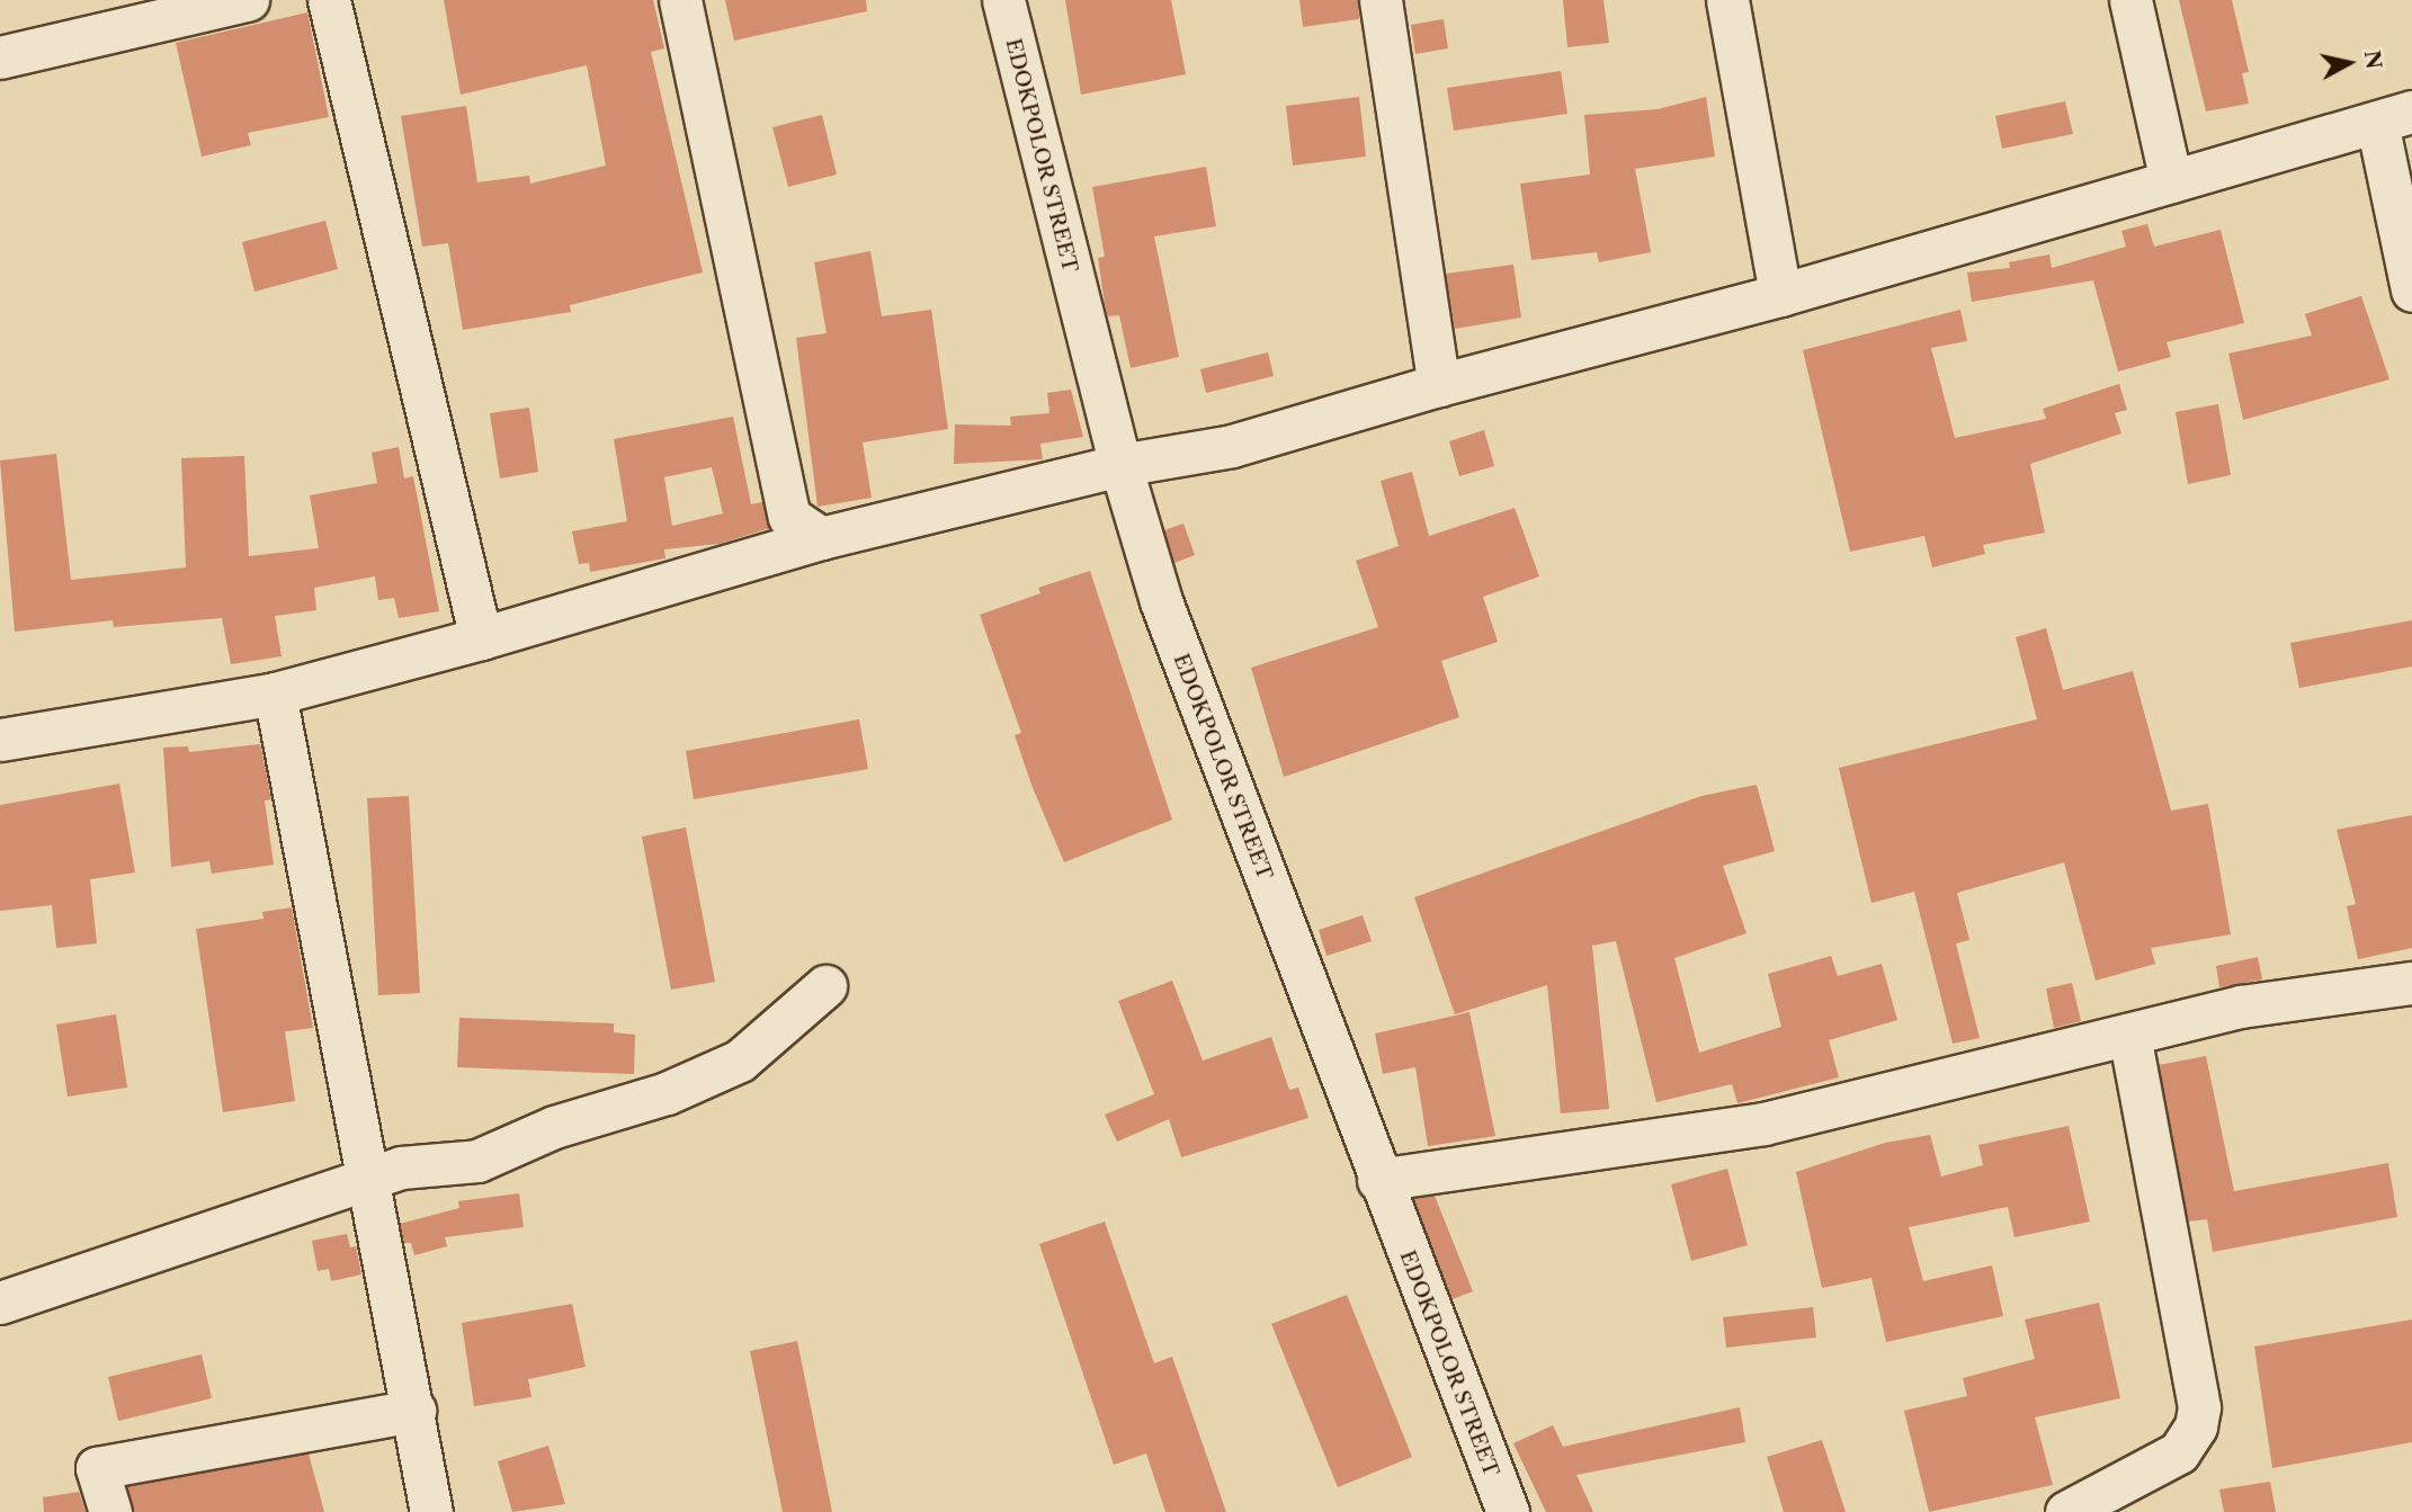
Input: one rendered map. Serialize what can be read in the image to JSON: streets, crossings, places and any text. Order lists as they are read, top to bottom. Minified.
{"streets":{"street":["EDOKPOLOR STREET"]},"north":"right"}
